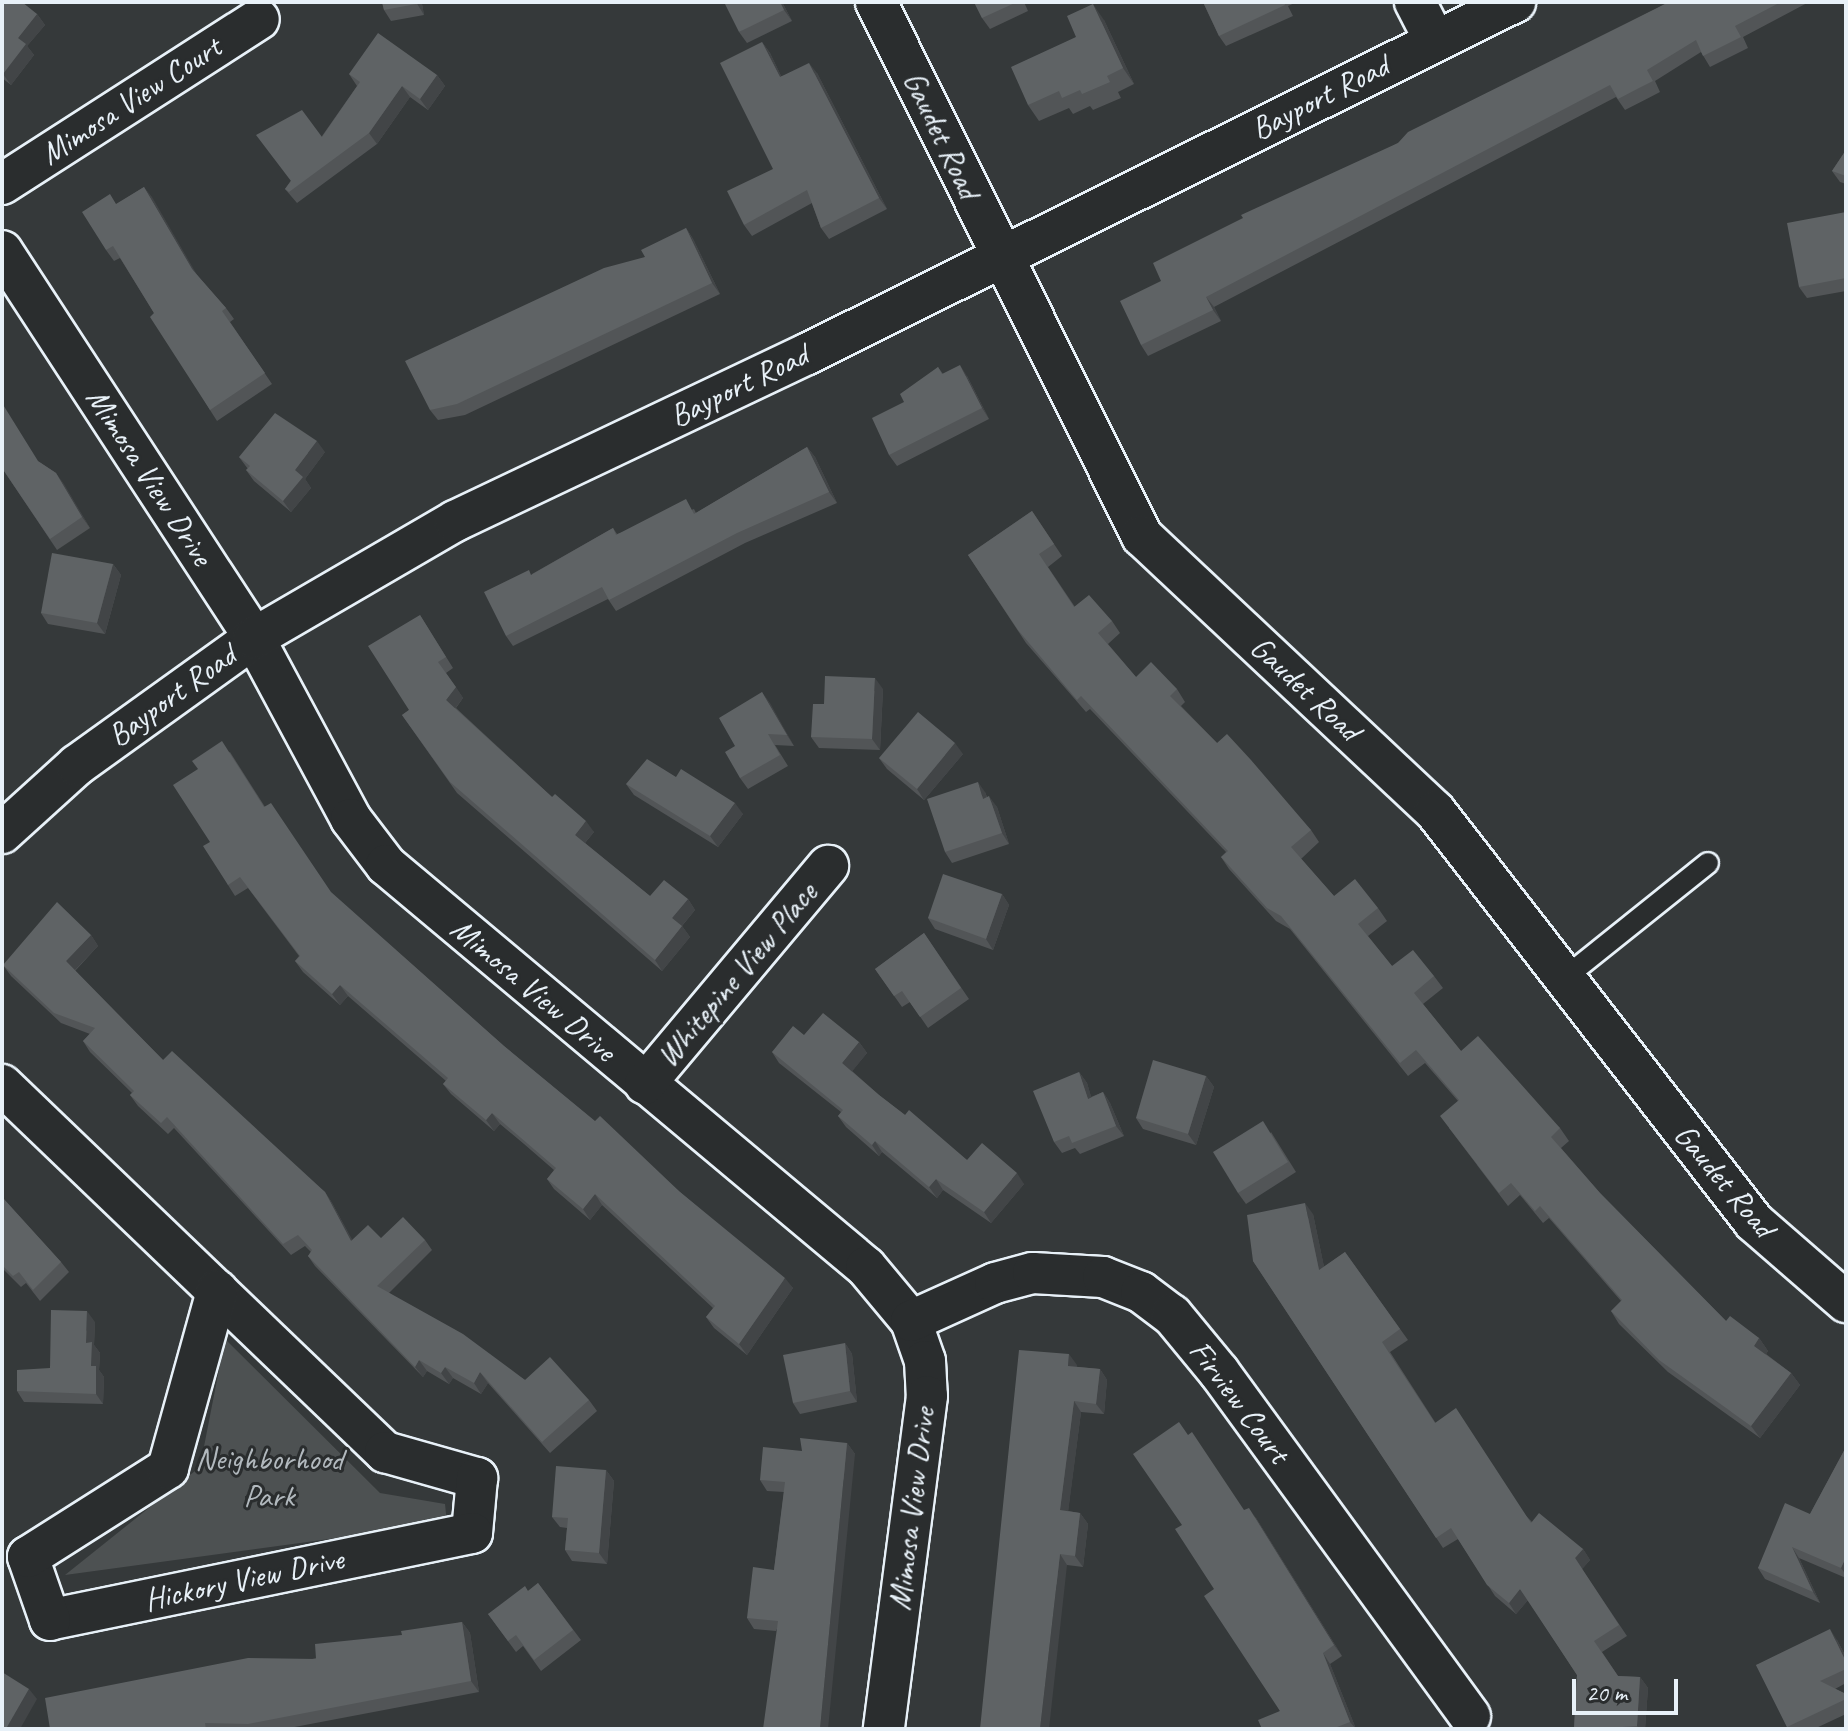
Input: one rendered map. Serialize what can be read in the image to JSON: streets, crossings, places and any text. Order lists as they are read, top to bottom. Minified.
{"streets":{"street":["Bayport Road","Mimosa View Court","Gaudet Road","Mimosa View Drive","Whitepine View Place","Firview Court","Hickory View Drive"]},"crossings":[["Bayport Road","Gaudet Road"],["Bayport Road","Mimosa View Drive"],["Mimosa View Drive","Whitepine View Place"],["Mimosa View Drive","Firview Court"]],"parks":["Neighborhood Park"],"scale_bar":"20 m"}
